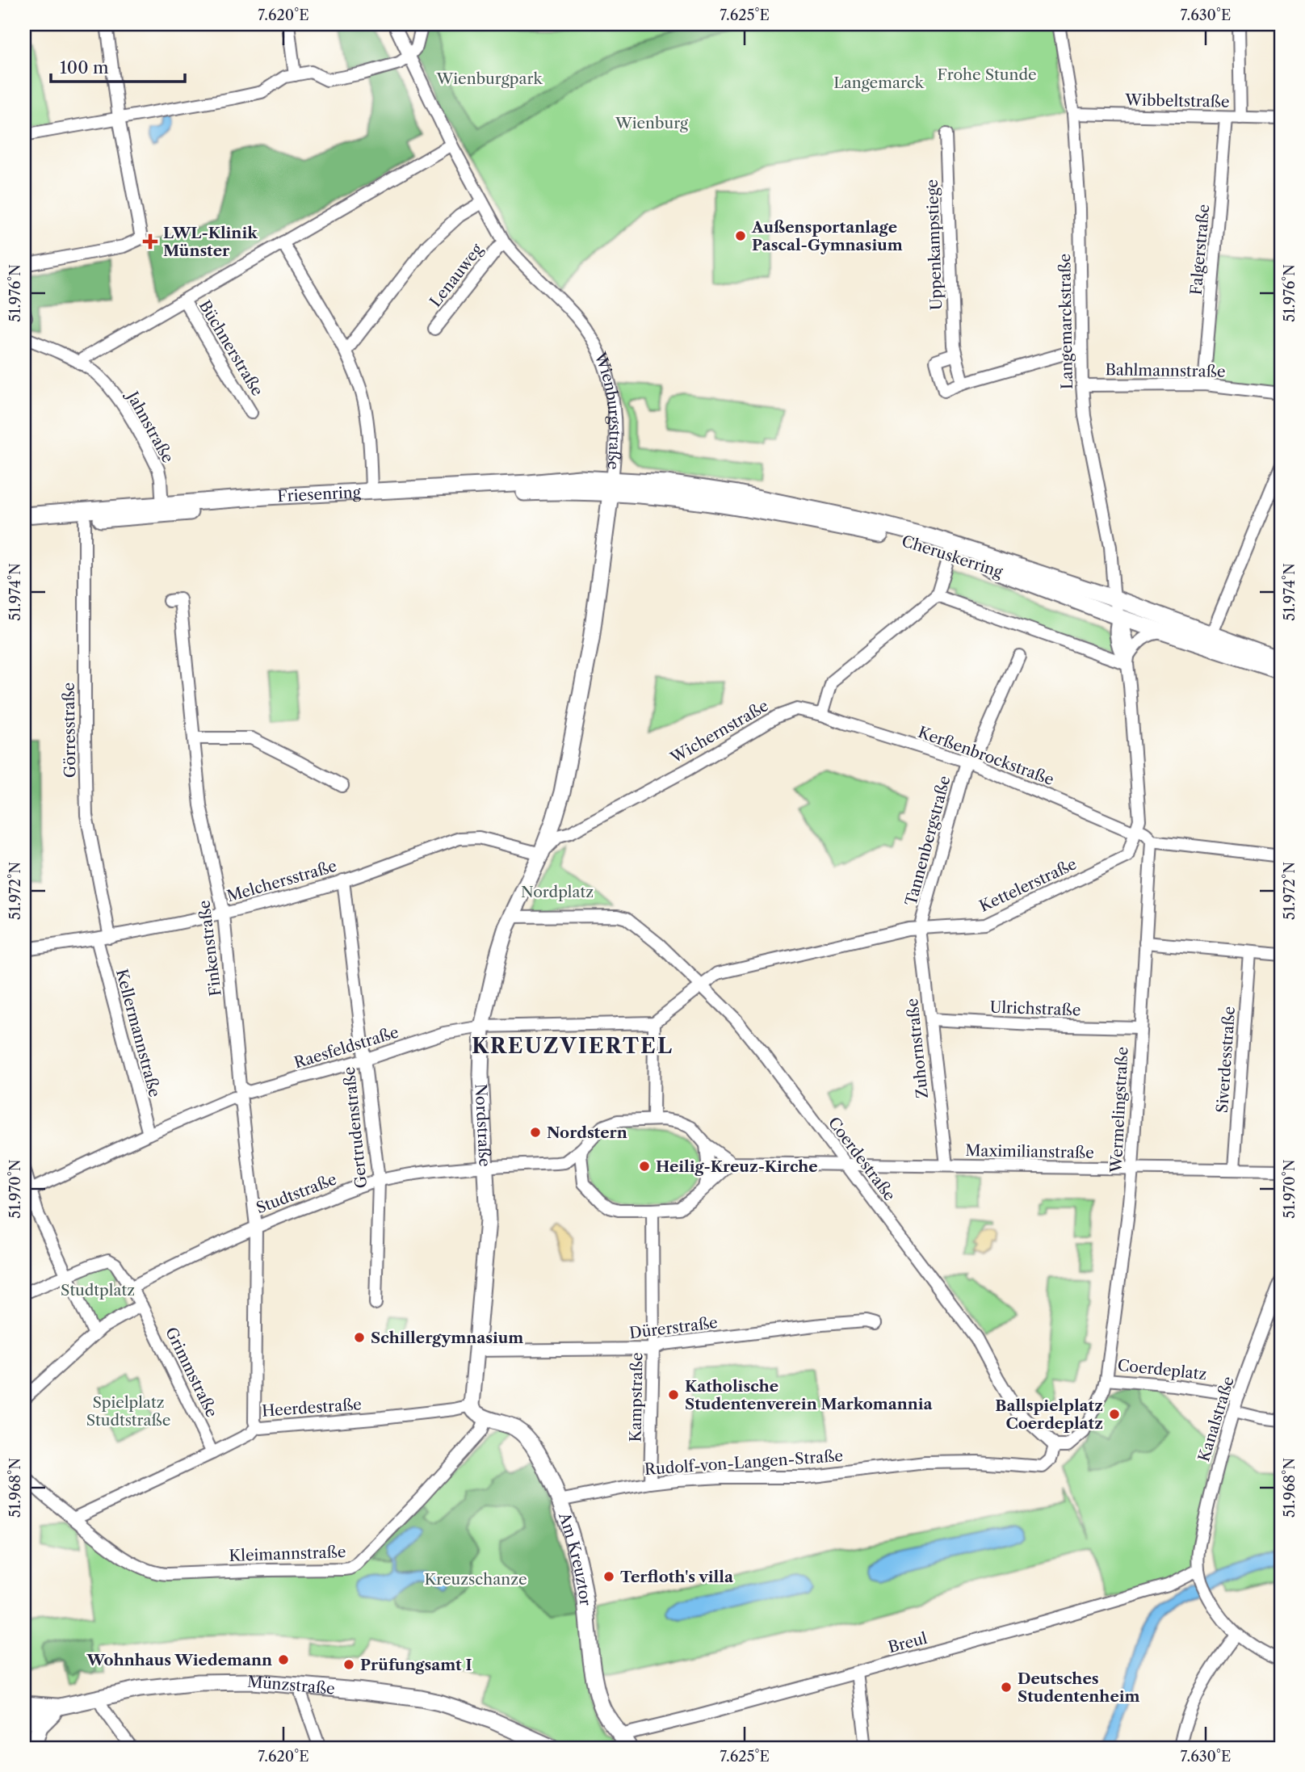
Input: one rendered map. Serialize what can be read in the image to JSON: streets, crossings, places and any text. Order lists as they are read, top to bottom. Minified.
{"streets":{"main road":["Wienburgstraße","Friesenring","Cheruskerring","Nordstraße","Am Kreuztor","Münzstraße"],"street":["Wibbeltstraße","Uppenkampstiege","Falgerstraße","Lenauweg","Langemarckstraße","Büchnerstraße","Bahlmannstraße","Jahnstraße","Görresstraße","Wichernstraße","Kerßenbrockstraße","Tannenbergstraße","Melchersstraße","Kettelerstraße","Finkenstraße","Ulrichstraße","Kellermannstraße","Raesfeldstraße","Zuhornstraße","Siverdesstraße","Wermelingstraße","Gertrudenstraße","Maximilianstraße","Coerdestraße","Studtstraße","Dürerstraße","Coerdeplatz","Grimmstraße","Kampstraße","Heerdestraße","Kanalstraße","Rudolf-von-Langen-Straße","Kleimannstraße","Breul"]},"crossings":[["Wibbeltstraße","Falgerstraße"],["Wibbeltstraße","Langemarckstraße"],["Falgerstraße","Bahlmannstraße"],["Lenauweg","Wienburgstraße"],["Langemarckstraße","Bahlmannstraße"],["Langemarckstraße","Cheruskerring"],["Langemarckstraße","Kerßenbrockstraße"],["Langemarckstraße","Kettelerstraße"],["Wienburgstraße","Friesenring"],["Wienburgstraße","Cheruskerring"],["Wienburgstraße","Wichernstraße"],["Wienburgstraße","Melchersstraße"],["Wienburgstraße","Nordstraße"],["Jahnstraße","Friesenring"],["Friesenring","Cheruskerring"],["Friesenring","Görresstraße"],["Görresstraße","Melchersstraße"],["Wichernstraße","Kerßenbrockstraße"],["Wichernstraße","Melchersstraße"],["Wichernstraße","Nordstraße"],["Kerßenbrockstraße","Tannenbergstraße"],["Kerßenbrockstraße","Kettelerstraße"],["Tannenbergstraße","Kettelerstraße"],["Tannenbergstraße","Zuhornstraße"],["Melchersstraße","Finkenstraße"],["Melchersstraße","Kellermannstraße"],["Melchersstraße","Nordstraße"],["Melchersstraße","Gertrudenstraße"],["Kettelerstraße","Zuhornstraße"],["Kettelerstraße","Coerdestraße"],["Finkenstraße","Raesfeldstraße"],["Finkenstraße","Studtstraße"],["Finkenstraße","Heerdestraße"],["Ulrichstraße","Zuhornstraße"],["Ulrichstraße","Wermelingstraße"],["Kellermannstraße","Raesfeldstraße"],["Raesfeldstraße","Nordstraße"],["Raesfeldstraße","Gertrudenstraße"],["Zuhornstraße","Maximilianstraße"],["Siverdesstraße","Maximilianstraße"],["Wermelingstraße","Maximilianstraße"],["Wermelingstraße","Coerdeplatz"],["Nordstraße","Coerdestraße"],["Nordstraße","Studtstraße"],["Nordstraße","Dürerstraße"],["Nordstraße","Heerdestraße"],["Nordstraße","Am Kreuztor"],["Gertrudenstraße","Studtstraße"],["Maximilianstraße","Coerdestraße"],["Coerdestraße","Coerdeplatz"],["Coerdestraße","Rudolf-von-Langen-Straße"],["Studtstraße","Kampstraße"],["Dürerstraße","Kampstraße"],["Coerdeplatz","Kanalstraße"],["Coerdeplatz","Rudolf-von-Langen-Straße"],["Grimmstraße","Heerdestraße"],["Kampstraße","Rudolf-von-Langen-Straße"],["Heerdestraße","Kleimannstraße"],["Heerdestraße","Am Kreuztor"],["Kanalstraße","Breul"],["Rudolf-von-Langen-Straße","Am Kreuztor"],["Kleimannstraße","Am Kreuztor"],["Am Kreuztor","Breul"]],"districts":["KREUZVIERTEL"],"parks":["Frohe Stunde","Wienburgpark","Langemarck","Wienburg","Nordplatz","Studtplatz","Spielplatz Studtstraße","Kreuzschanze"],"places":{"other":["Außensportanlage Pascal-Gymnasium","Nordstern","Heilig-Kreuz-Kirche","Schillergymnasium","Katholische Studentenverein Markomannia","Ballspielplatz Coerdeplatz","Terfloth's villa","Wohnhaus Wiedemann","Prüfungsamt I","Deutsches Studentenheim"],"health":["LWL-Klinik Münster"]},"scale_bar":"100 m","coordinates":["7.620°E","7.625°E","7.630°E","51.976°N","51.974°N","51.972°N","51.970°N","51.968°N"]}
